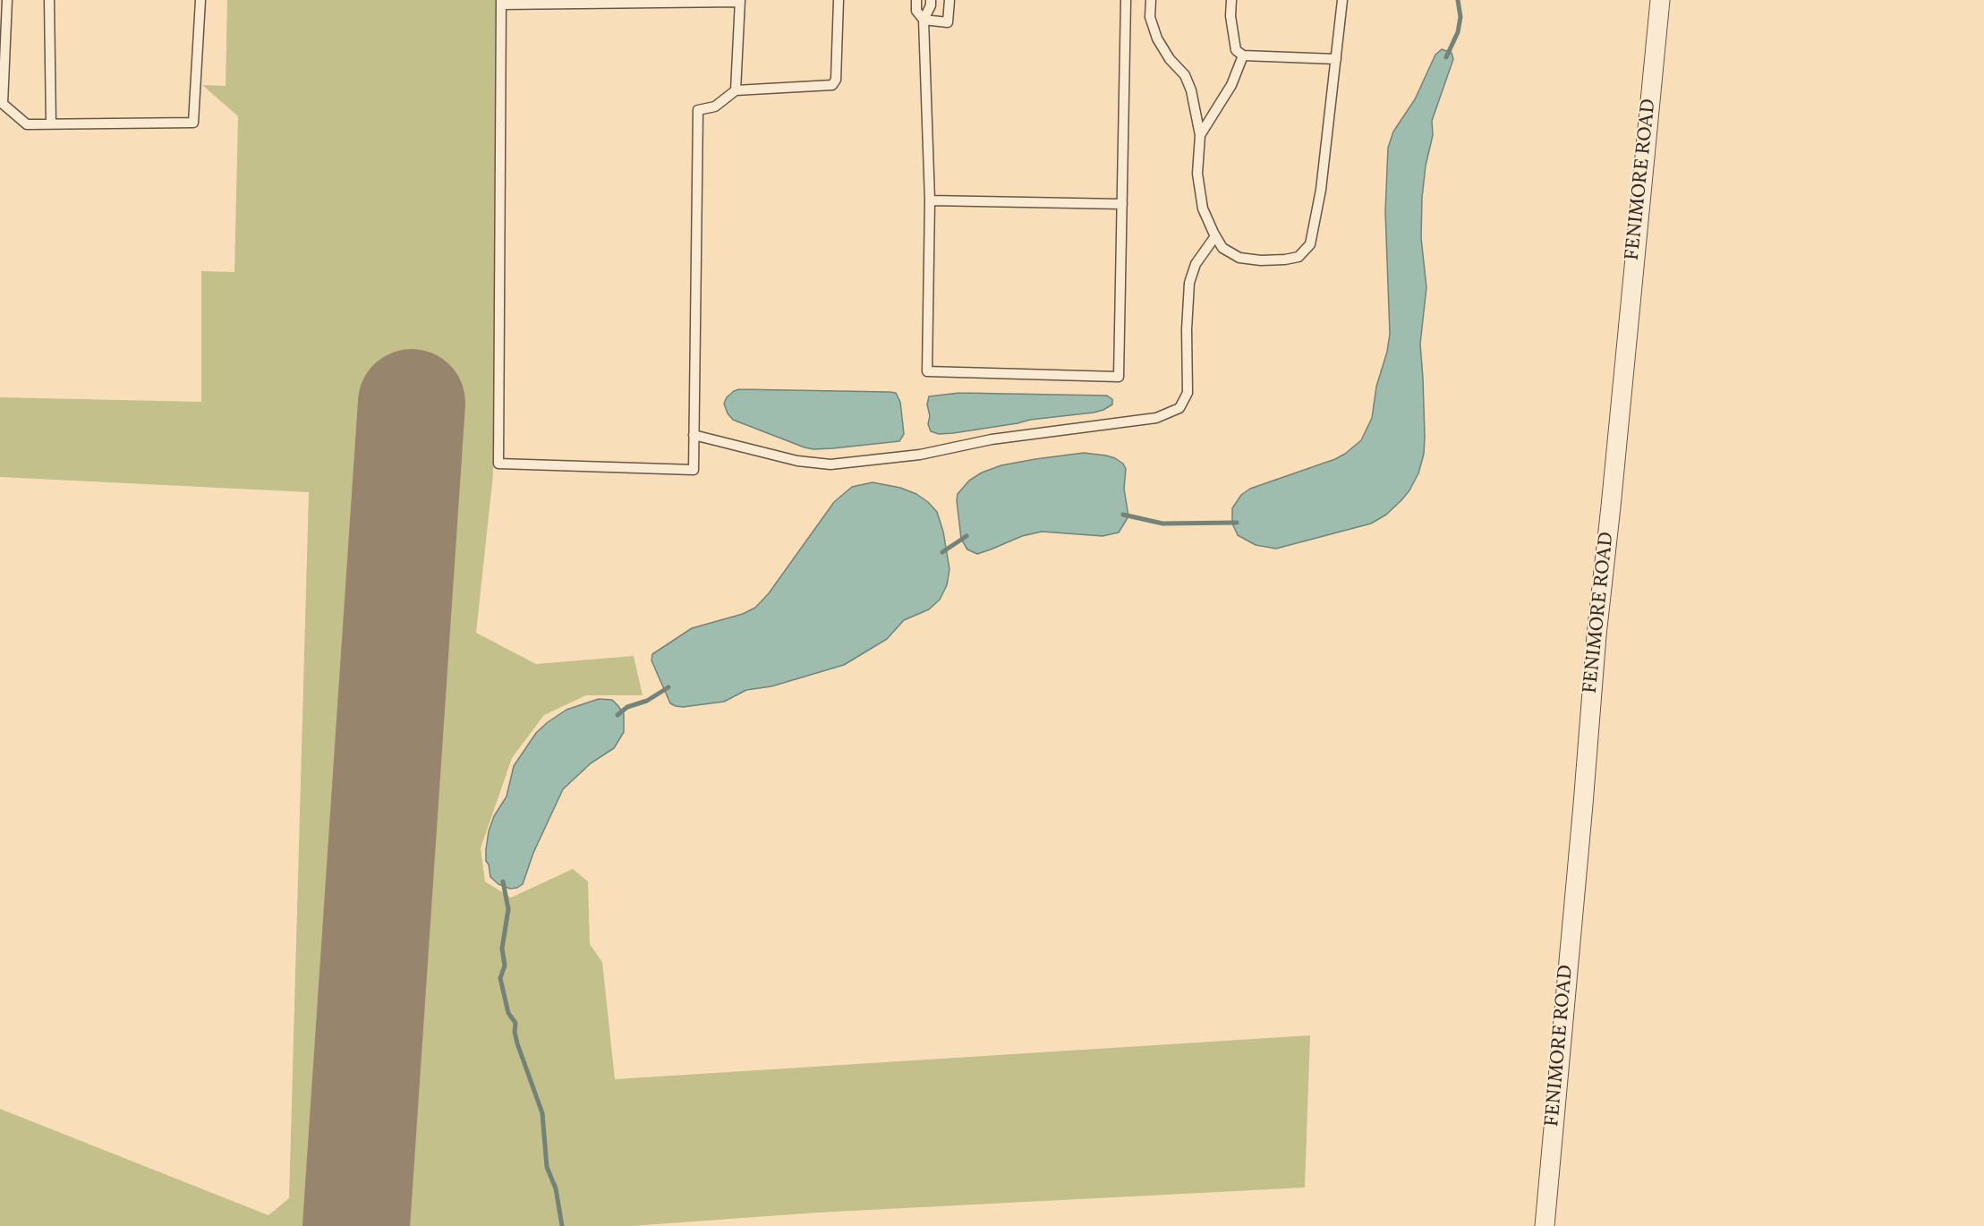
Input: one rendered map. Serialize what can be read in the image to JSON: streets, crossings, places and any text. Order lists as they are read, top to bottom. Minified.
{"streets":{"street":["FENIMORE ROAD"]}}
